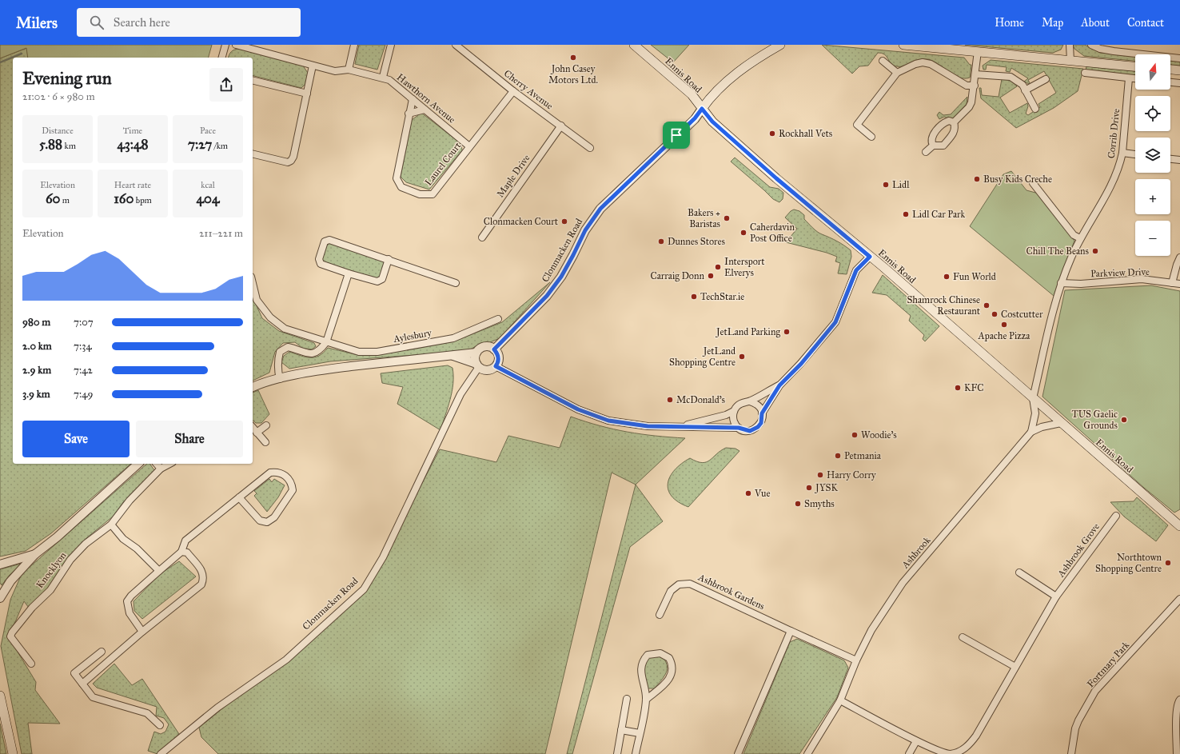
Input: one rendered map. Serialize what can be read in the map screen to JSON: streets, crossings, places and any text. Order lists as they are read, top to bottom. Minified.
{"streets":{"main road":["Ennis Road"],"street":["Cherry Avenue","Hawthorn Avenue","Corrib Drive","Laurel Court","Maple Drive","Clonmacken Road","Parkview Drive","Aylesbury","Ashbrook Grove","Ashbrook","Knocklyon","Ashbrook Gardens","Fortmary Park"]},"crossings":[["Ennis Road","Corrib Drive"],["Ennis Road","Clonmacken Road"],["Ennis Road","Ashbrook"],["Cherry Avenue","Laurel Court"],["Cherry Avenue","Maple Drive"],["Hawthorn Avenue","Laurel Court"],["Corrib Drive","Parkview Drive"],["Corrib Drive","Ashbrook"],["Ashbrook","Ashbrook Gardens"]],"places":["John Casey Motors Ltd.","Rockhall Vets","Busy Kids Creche","Lidl","Lidl Car Park","Bakers + Baristas","Clonmacken Court","Caherdavin Post Office","Dunnes Stores","Chill The Beans","Intersport Elverys","Carraig Donn","Fun World","TechStar.ie","Shamrock Chinese Restaurant","Costcutter","Apache Pizza","JetLand Parking","JetLand Shopping Centre","KFC","McDonald's","TUS Gaelic Grounds","Woodie's","Petmania","Harry Corry","JYSK","Vue","Smyths","Northtown Shopping Centre"],"north":"top","page":{"header":"Milers","search":"Search here","nav":["Home","Map","About","Contact"],"map_buttons":["+","−"],"heading":["Evening run","21:02 · 6 × 980 m"],"stats":[["Distance","5.88 km"],["Time","43:48"],["Pace","7:27 /km"],["Elevation","60 m"],["Heart rate","160 bpm"],["kcal","404"]],"chart":["Elevation","211–221 m"],"list":[{"name":"980 m","note":"7:07"},{"name":"2.0 km","note":"7:34"},{"name":"2.9 km","note":"7:42"},{"name":"3.9 km","note":"7:49"}],"buttons":["Save","Share"]}}
